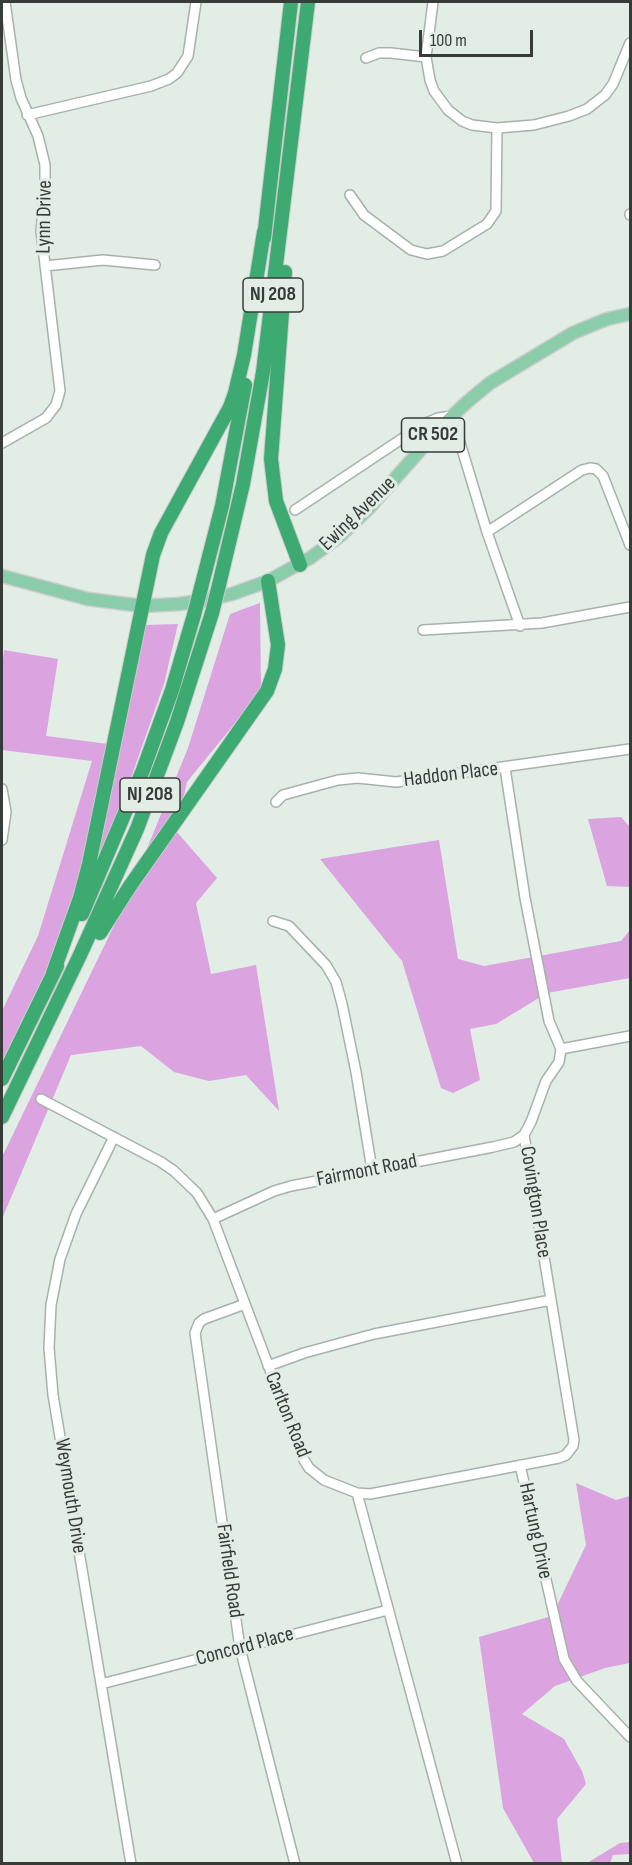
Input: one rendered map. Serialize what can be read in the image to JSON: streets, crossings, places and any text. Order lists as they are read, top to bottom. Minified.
{"streets":{"highway":["NJ 208"],"main road":["CR 502","Ewing Avenue"],"street":["Lynn Drive","Haddon Place","Fairmont Road","Covington Place","Carlton Road","Weymouth Drive","Hartung Drive","Fairfield Road","Concord Place"]},"crossings":[["Fairmont Road","Covington Place"],["Fairmont Road","Carlton Road"],["Covington Place","Hartung Drive"],["Carlton Road","Weymouth Drive"],["Carlton Road","Hartung Drive"],["Carlton Road","Fairfield Road"],["Weymouth Drive","Concord Place"],["Fairfield Road","Concord Place"]],"scale_bar":"100 m"}
